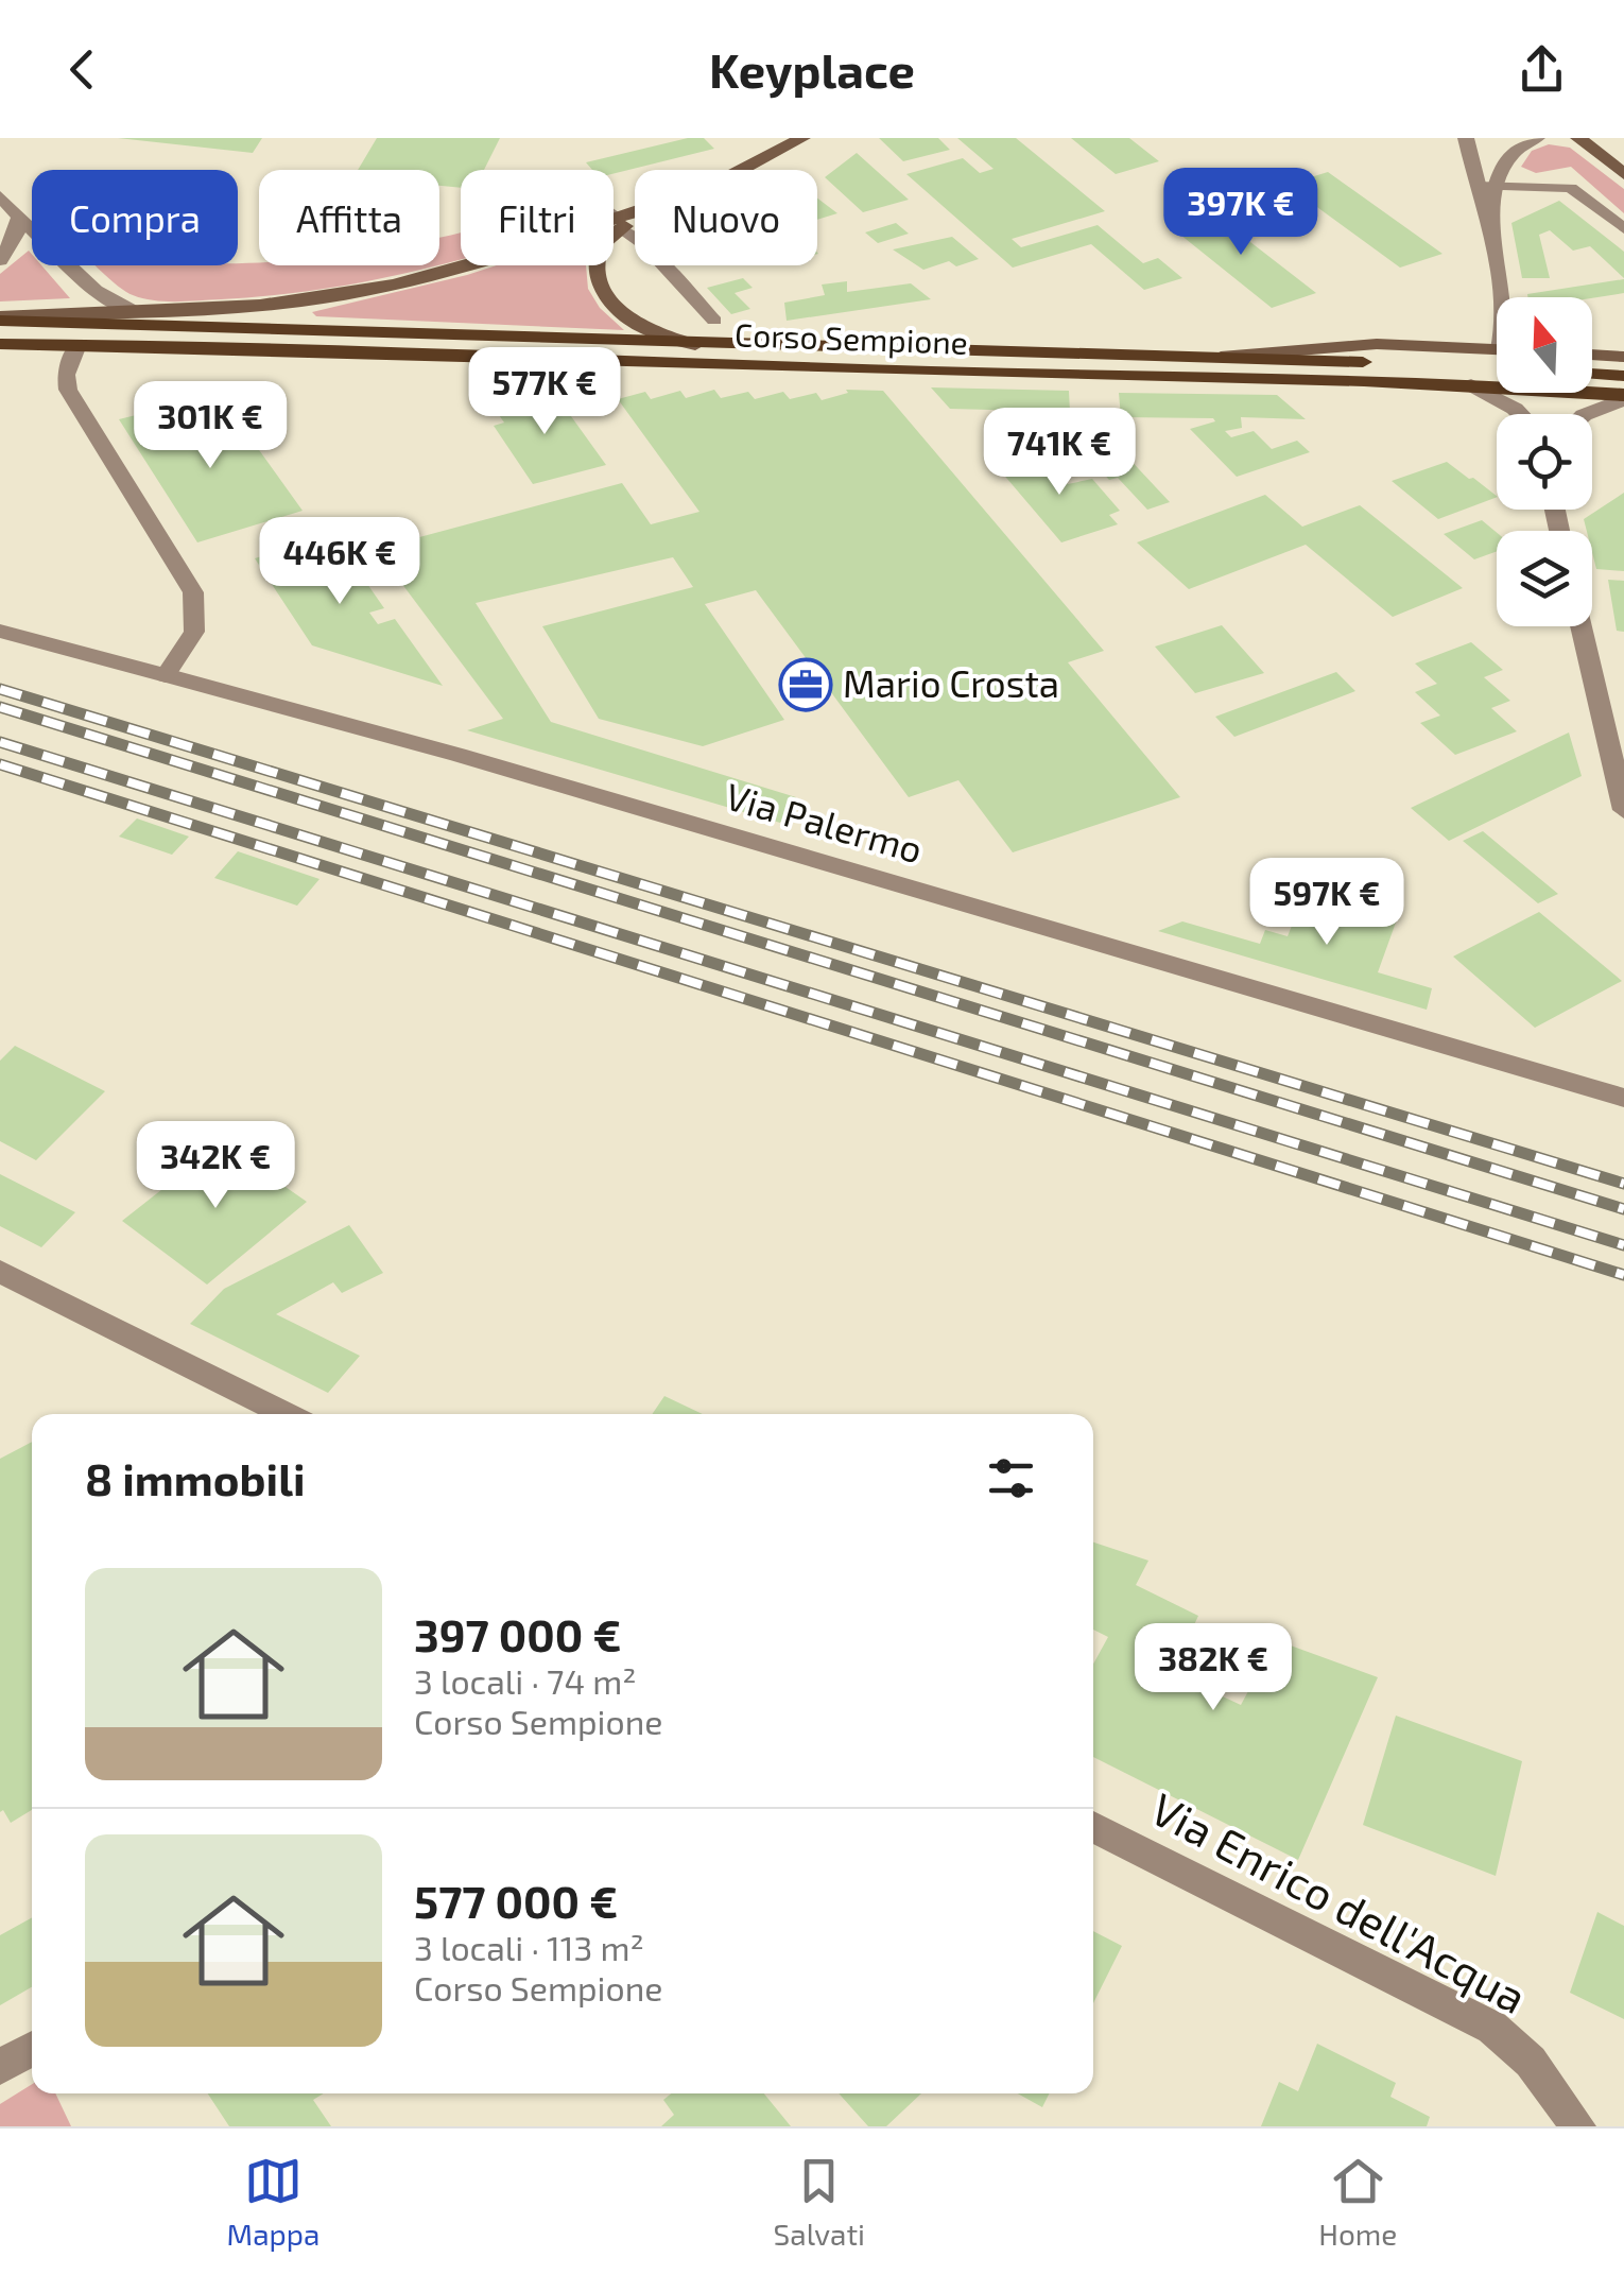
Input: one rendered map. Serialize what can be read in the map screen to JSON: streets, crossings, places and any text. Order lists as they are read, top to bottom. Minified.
{"streets":{"main road":["Corso Sempione"],"street":["Via Palermo","Via Enrico dell'Acqua"]},"places":{"office":["Mario Crosta"]},"north":"top","page":{"header":"Keyplace","price":["397K €","577K €","301K €","741K €","446K €","597K €","342K €","382K €"],"chip":["Compra","Affitta","Filtri","Nuovo"],"heading":"8 immobili","list":[{"name":"397 000 €","note":"3 locali · 74 m² · Corso Sempione"},{"name":"577 000 €","note":"3 locali · 113 m² · Corso Sempione"}],"tabs":["Mappa","Salvati","Home"]}}
